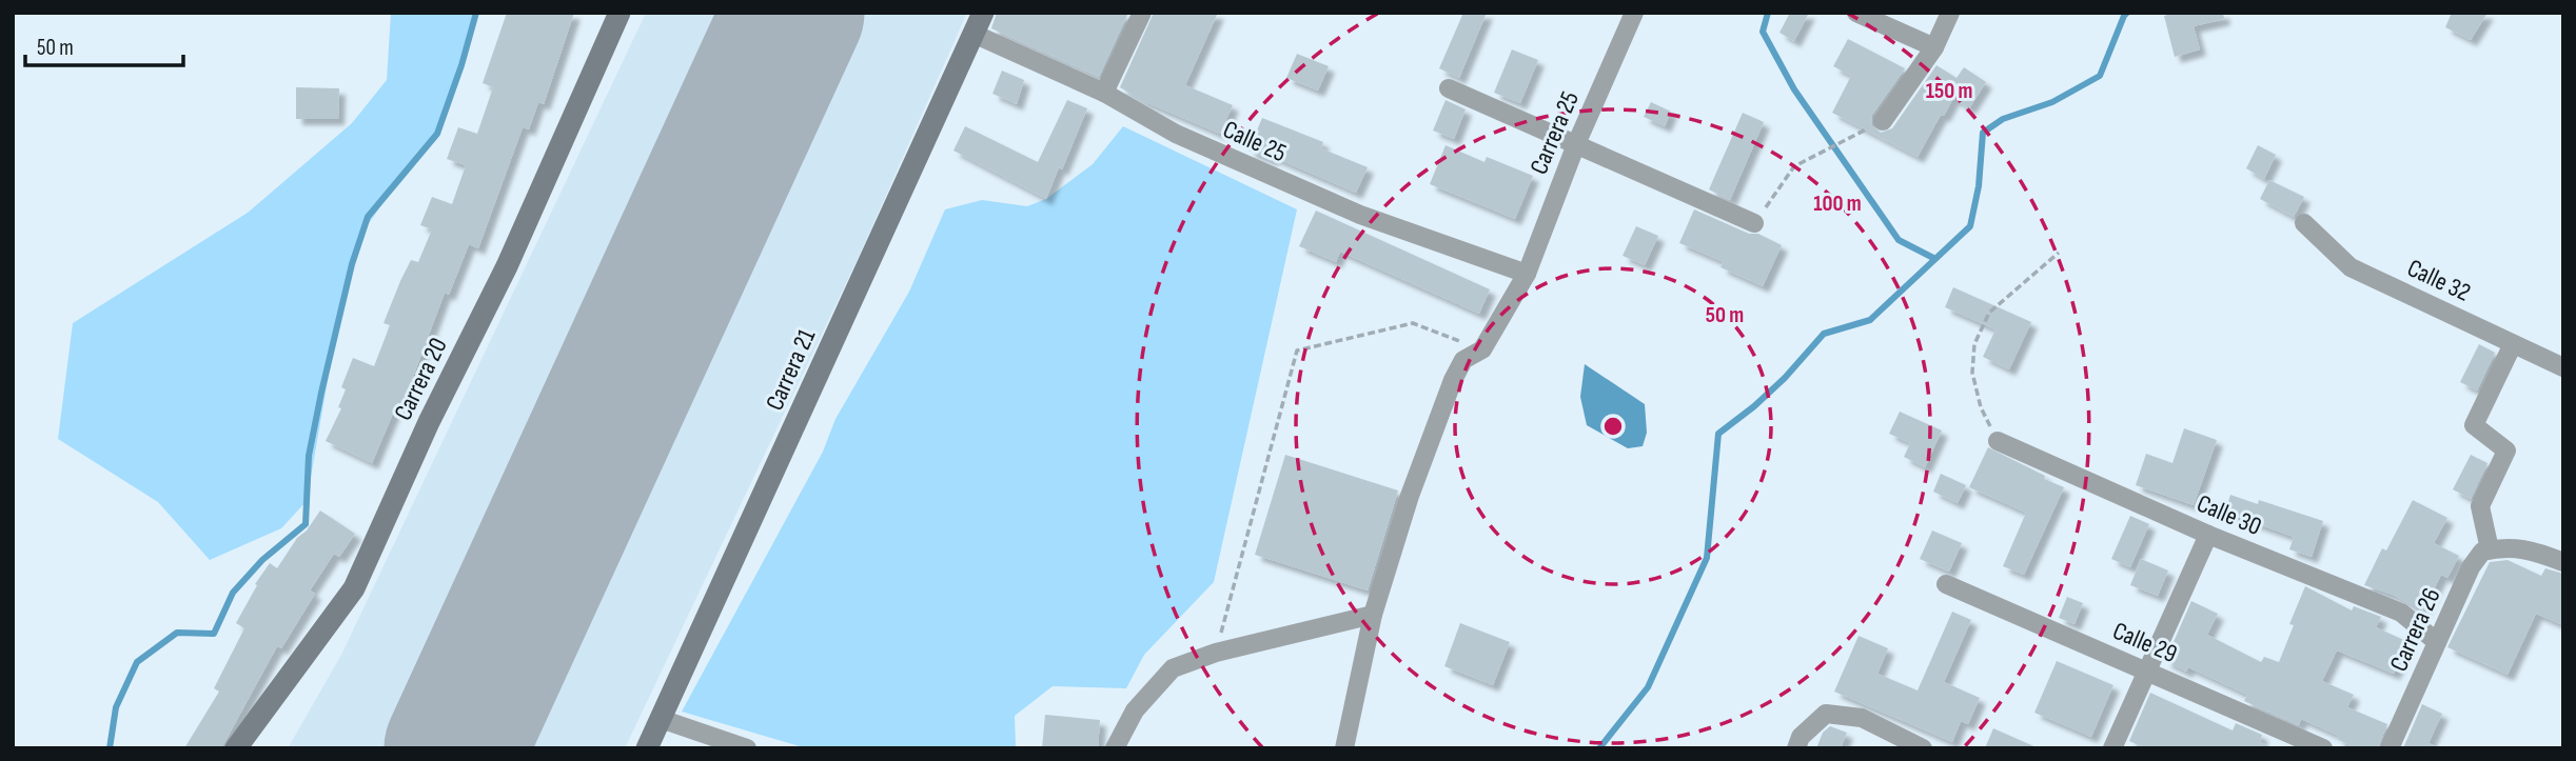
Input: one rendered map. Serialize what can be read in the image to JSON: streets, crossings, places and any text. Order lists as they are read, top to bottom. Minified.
{"streets":{"main road":["Carrera 21","Carrera 20"],"street":["Carrera 25","Calle 25","Calle 32","Calle 30","Carrera 26","Calle 29"]},"crossings":[["Carrera 25","Calle 25"],["Calle 25","Carrera 21"],["Calle 30","Carrera 26"]],"scale_bar":"50 m","rings":["150 m","100 m","50 m"]}
